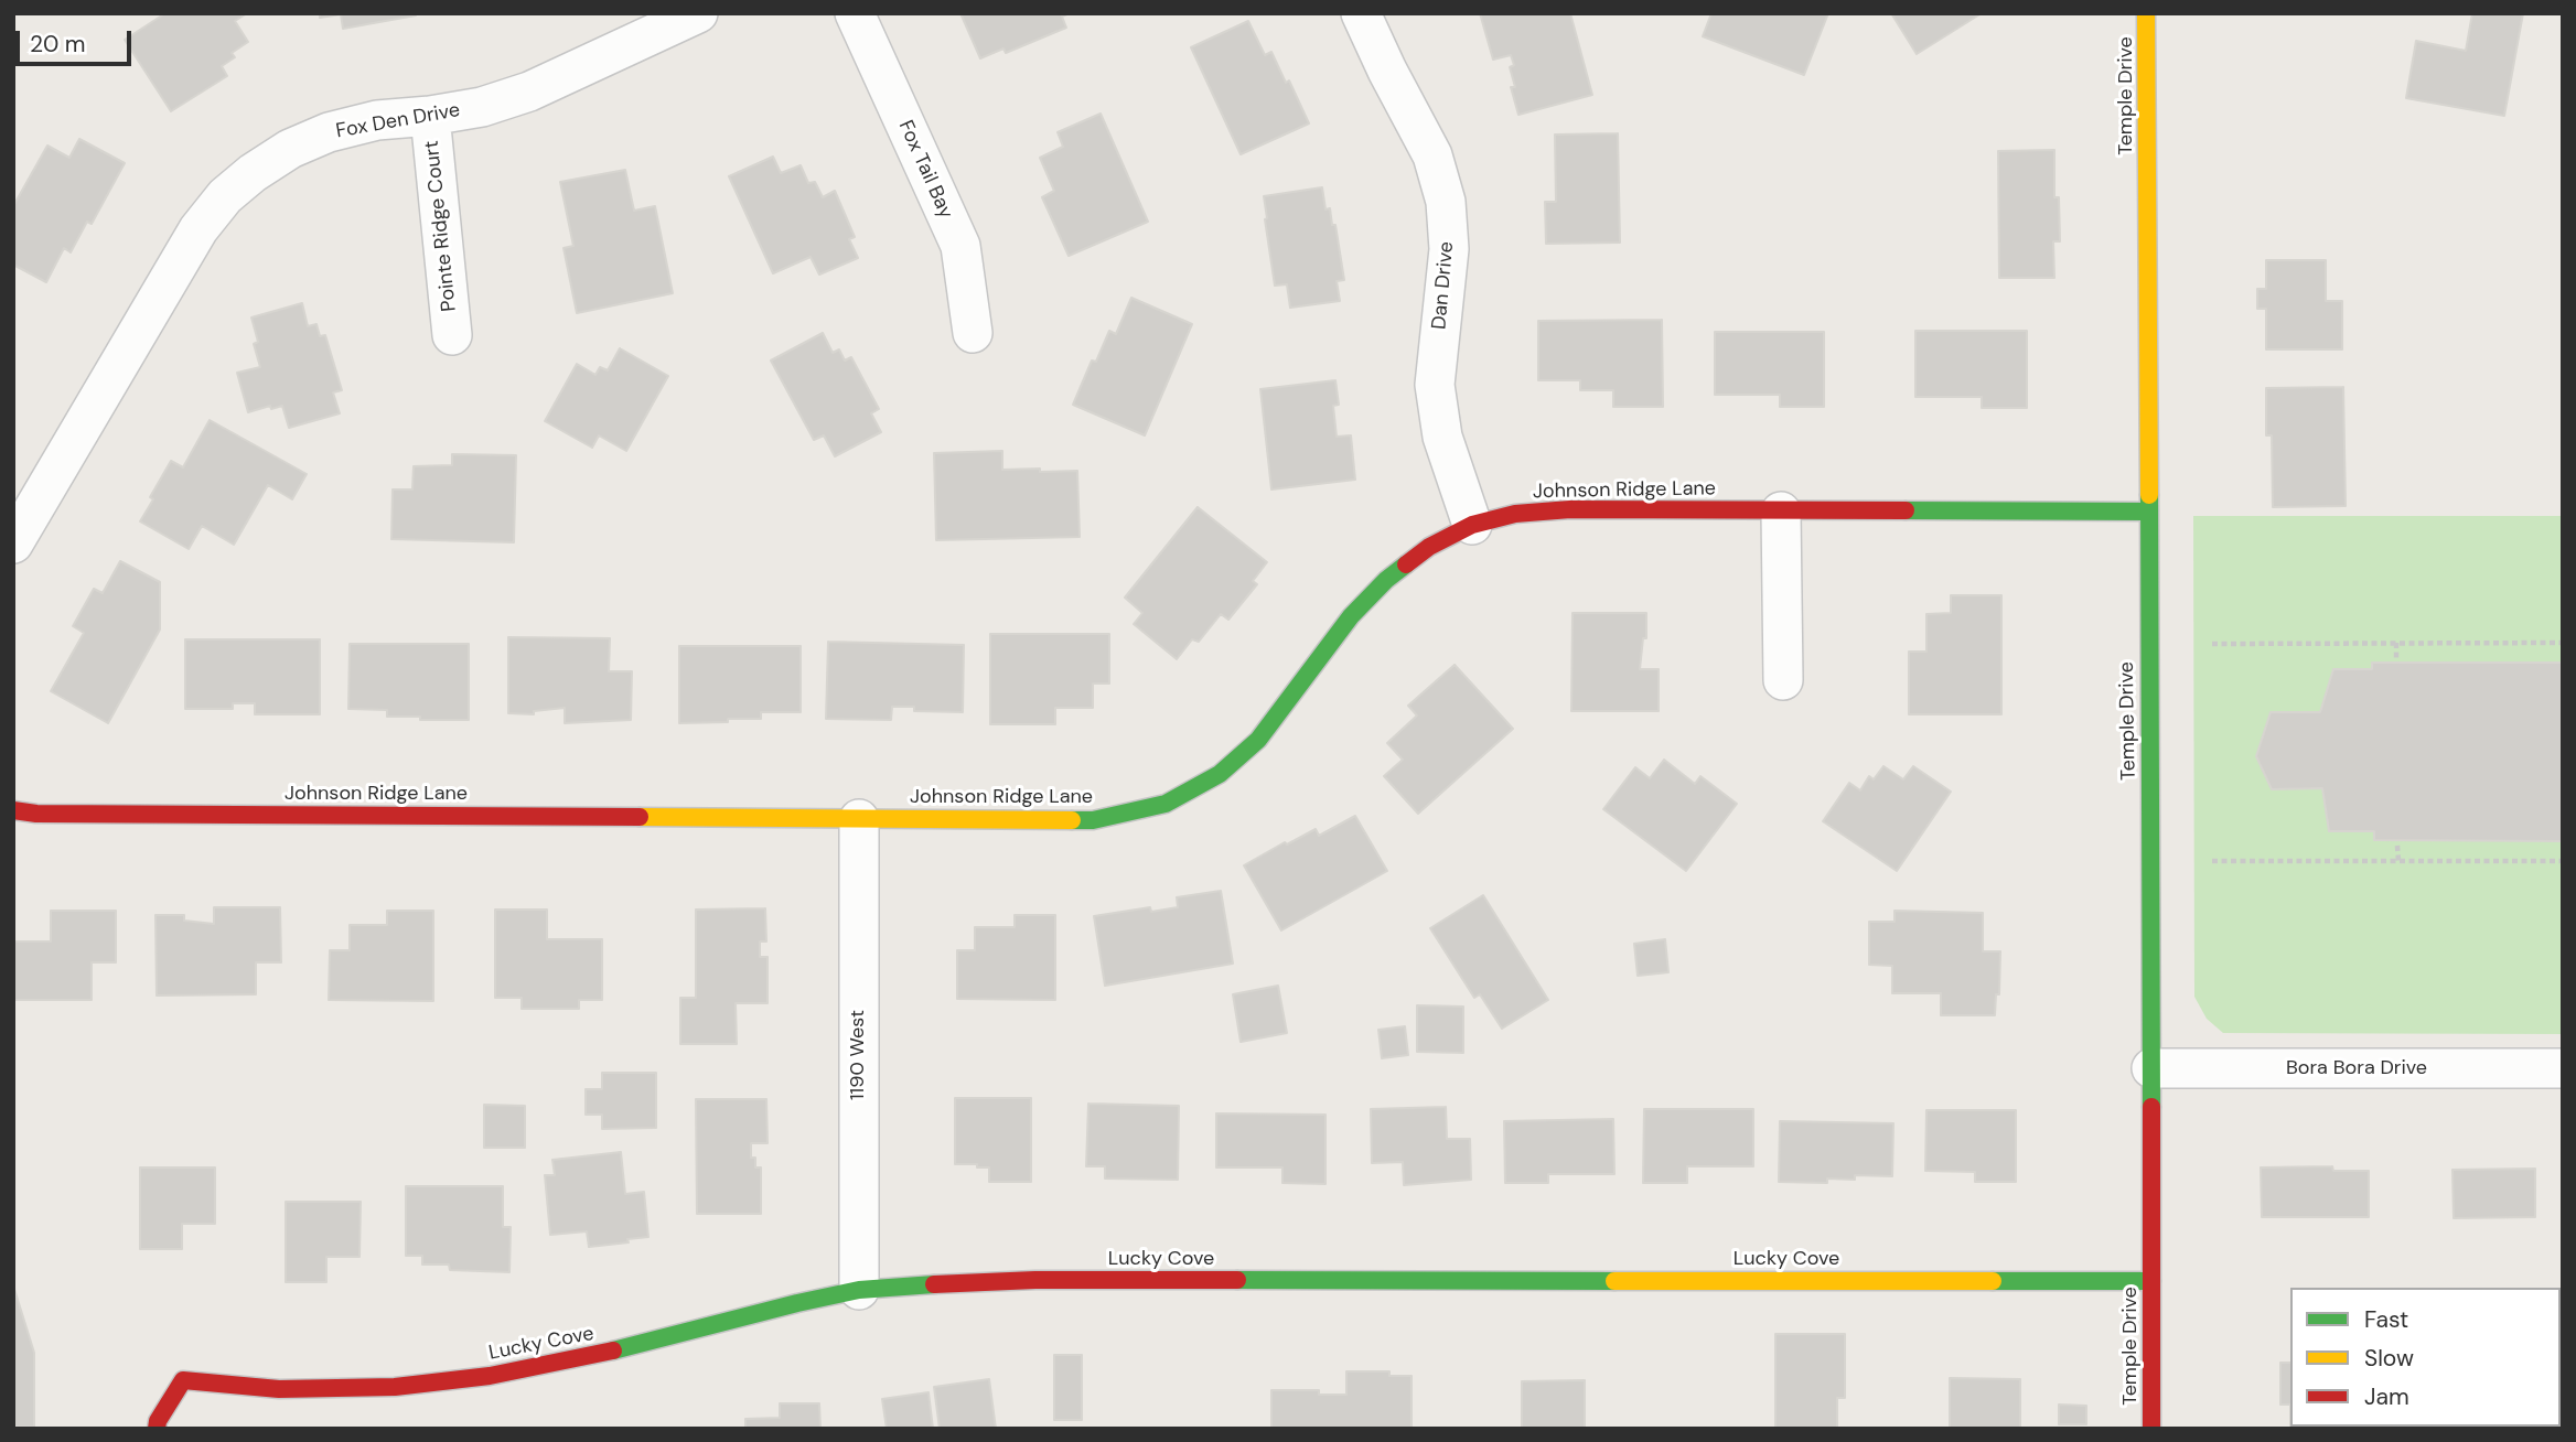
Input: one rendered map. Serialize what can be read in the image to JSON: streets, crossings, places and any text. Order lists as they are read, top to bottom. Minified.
{"streets":{"street":["Temple Drive","Fox Den Drive","Fox Tail Bay","Pointe Ridge Court","Dan Drive","Johnson Ridge Lane","1190 West","Bora Bora Drive","Lucky Cove"]},"crossings":[["Temple Drive","Johnson Ridge Lane"],["Temple Drive","Bora Bora Drive"],["Temple Drive","Lucky Cove"],["Fox Den Drive","Pointe Ridge Court"],["Dan Drive","Johnson Ridge Lane"],["Johnson Ridge Lane","1190 West"],["1190 West","Lucky Cove"]],"legend":["Fast","Slow","Jam"],"scale_bar":"20 m"}
